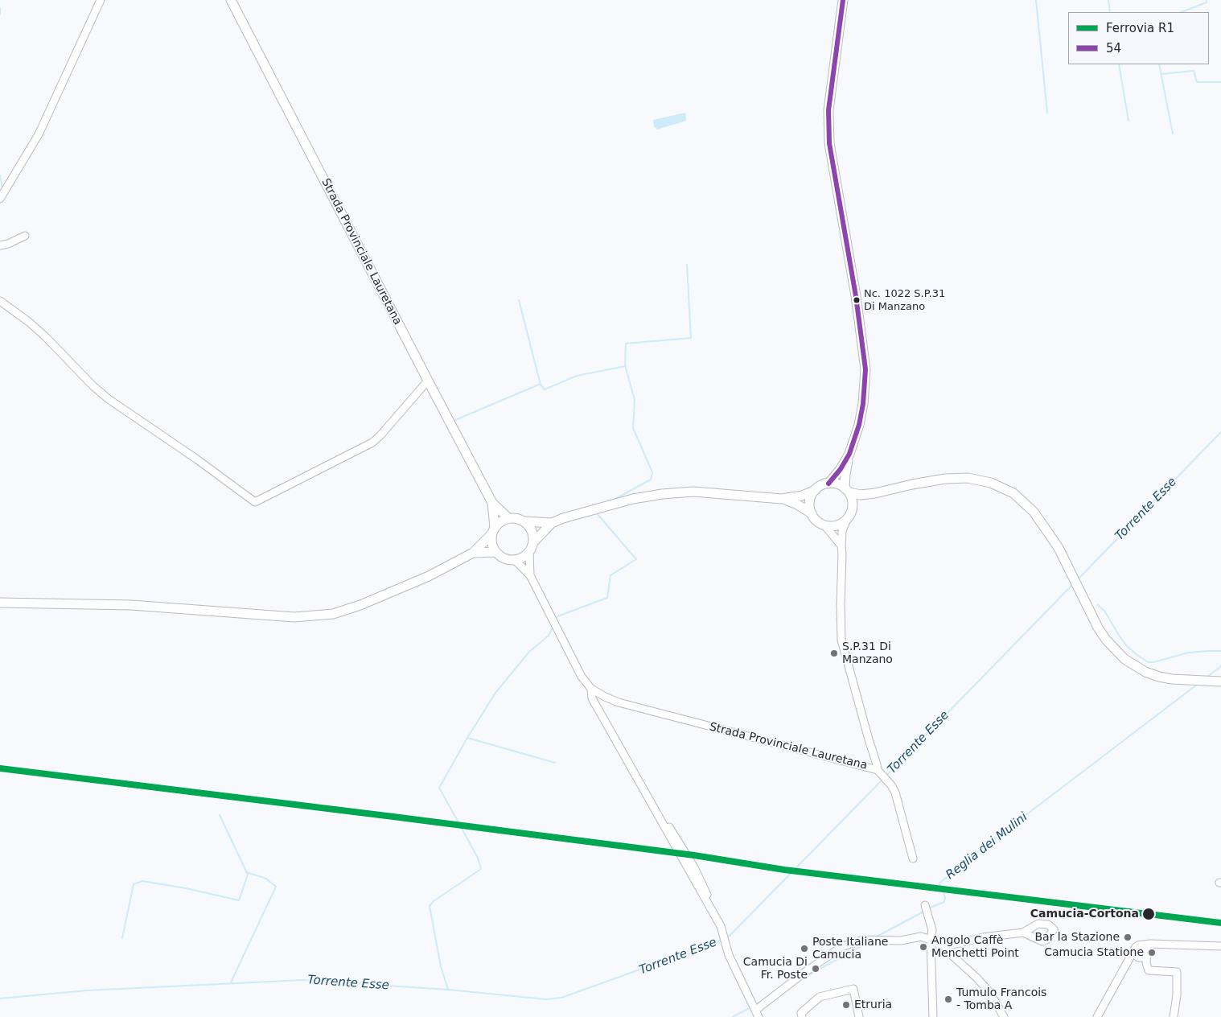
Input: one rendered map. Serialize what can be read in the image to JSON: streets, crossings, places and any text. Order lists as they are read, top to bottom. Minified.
{"streets":{"main road":["Strada Provinciale Lauretana"]},"water":["Torrente Esse","Reglia dei Mulini"],"places":["Nc. 1022 S.P.31 Di Manzano","S.P.31 Di Manzano","Camucia-Cortona","Bar la Stazione","Angolo Caffè Menchetti Point","Poste Italiane Camucia","Camucia Statione","Camucia Di Fr. Poste","Tumulo Francois - Tomba A","Etruria"],"lines":["transit line 54","rail line R1"],"legend":["Ferrovia R1","54"]}
